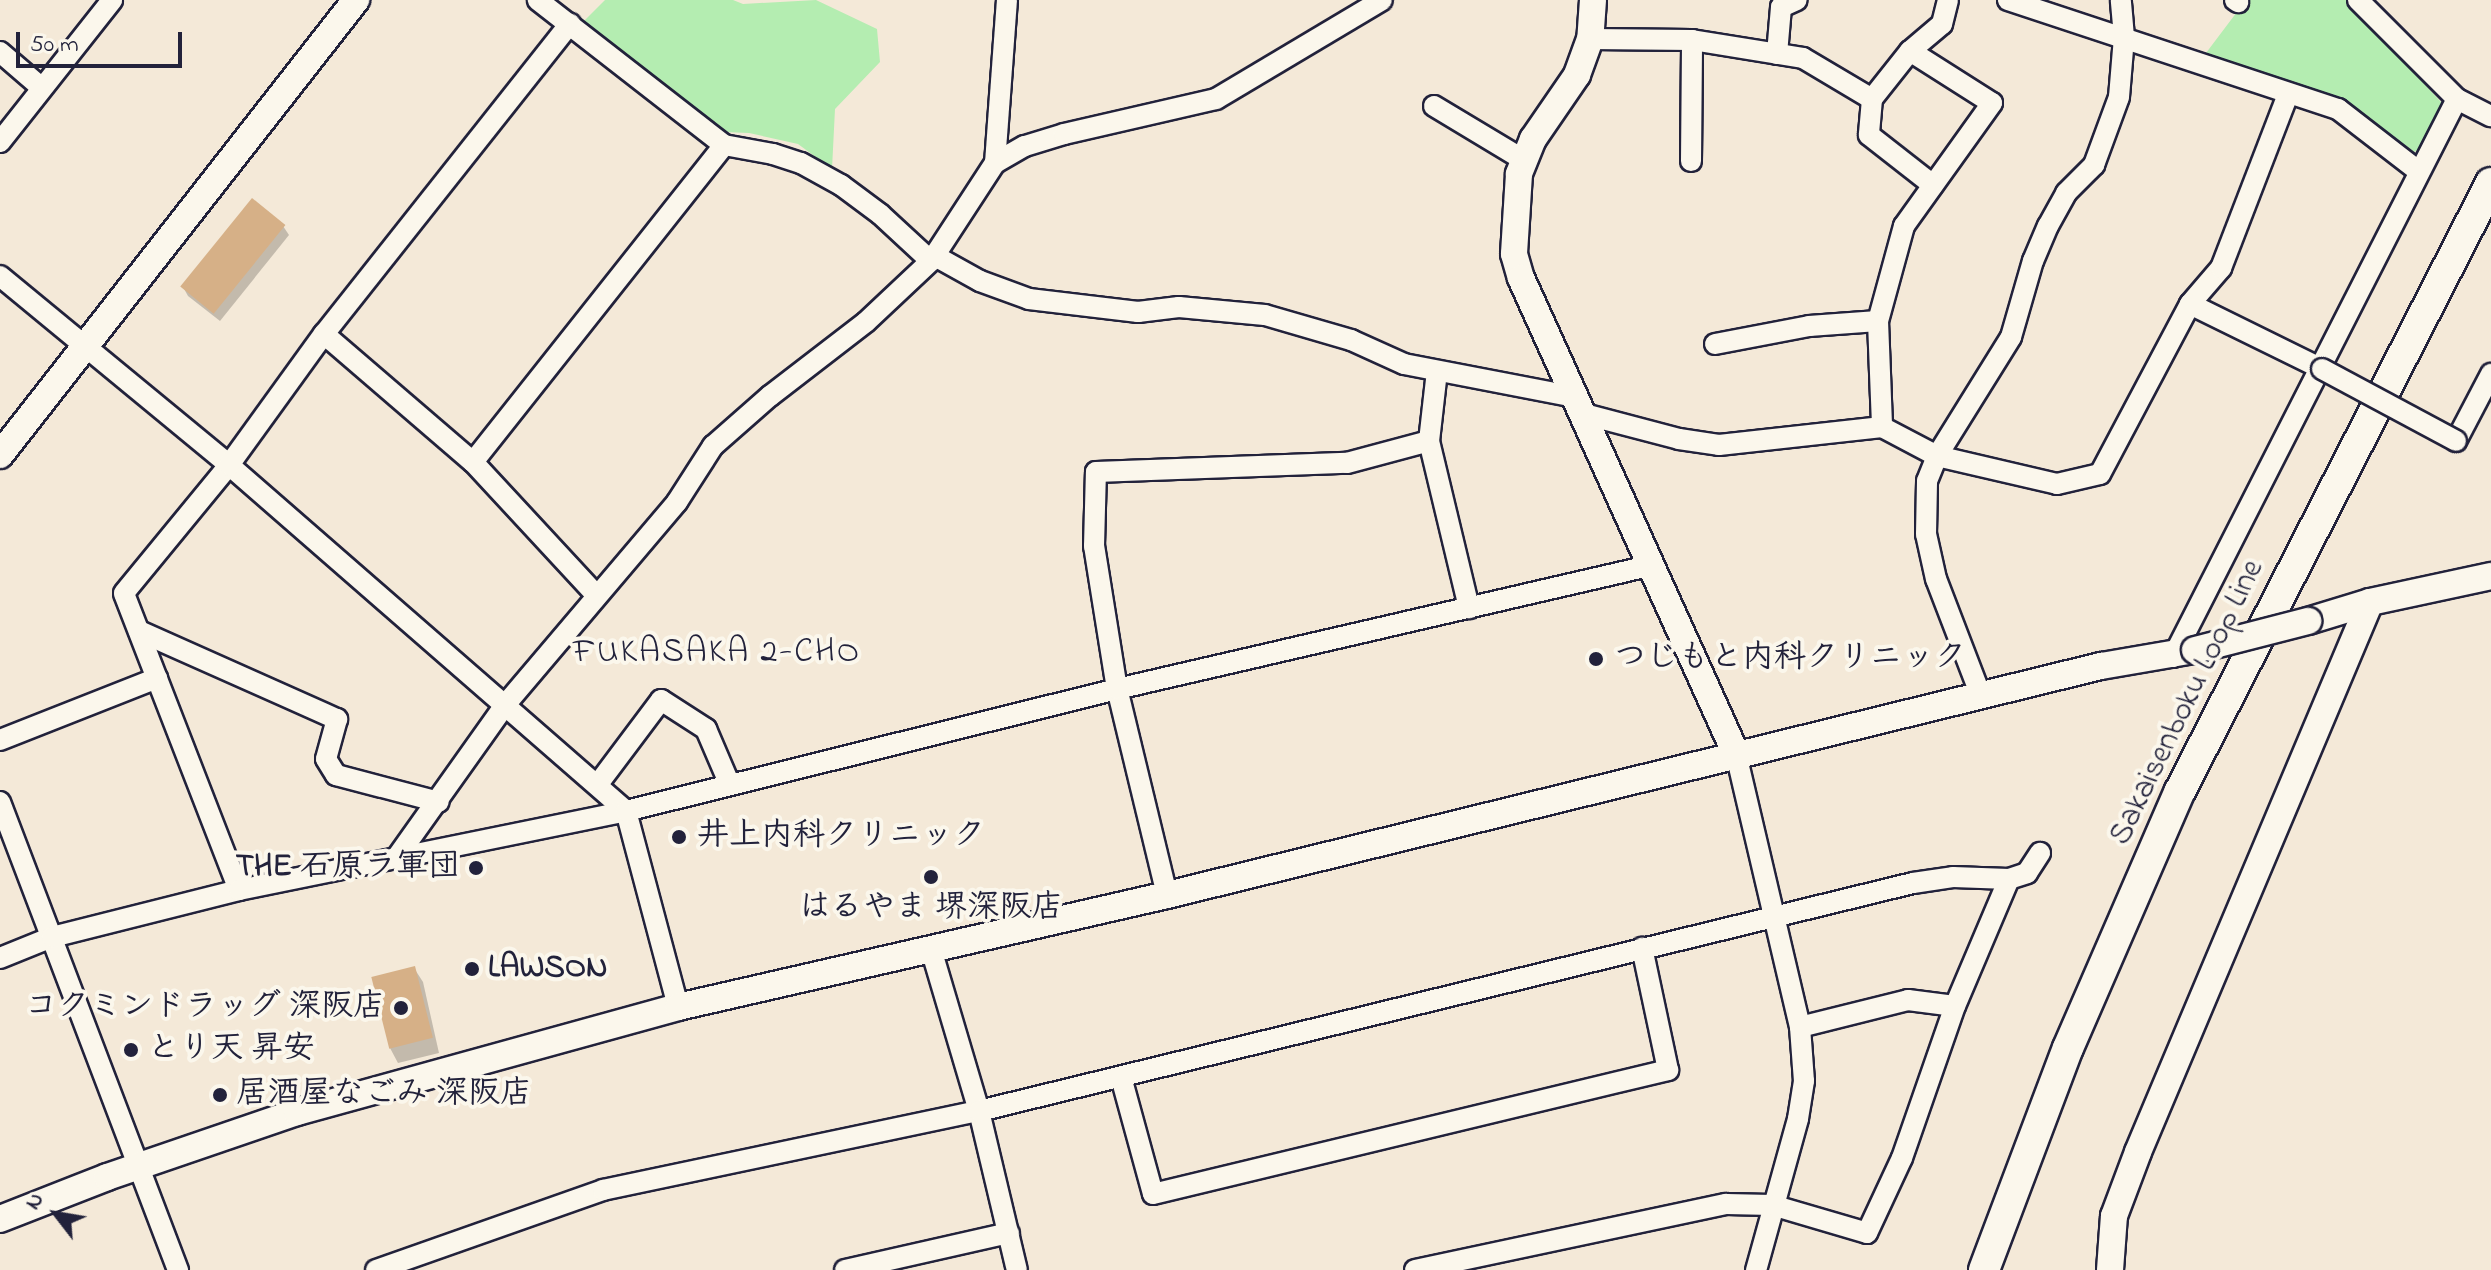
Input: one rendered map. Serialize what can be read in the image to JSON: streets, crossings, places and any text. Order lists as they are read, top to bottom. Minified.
{"streets":{"main road":["Sakaisenboku Loop Line"]},"districts":["FUKASAKA 2-CHO"],"places":["つじもと内科クリニック","井上内科クリニック","THE 石原ラ軍団","はるやま 堺深阪店","LAWSON","コクミンドラッグ 深阪店","とり天 昇安","居酒屋なごみ 深阪店"],"scale_bar":"50 m","north":"top left"}
